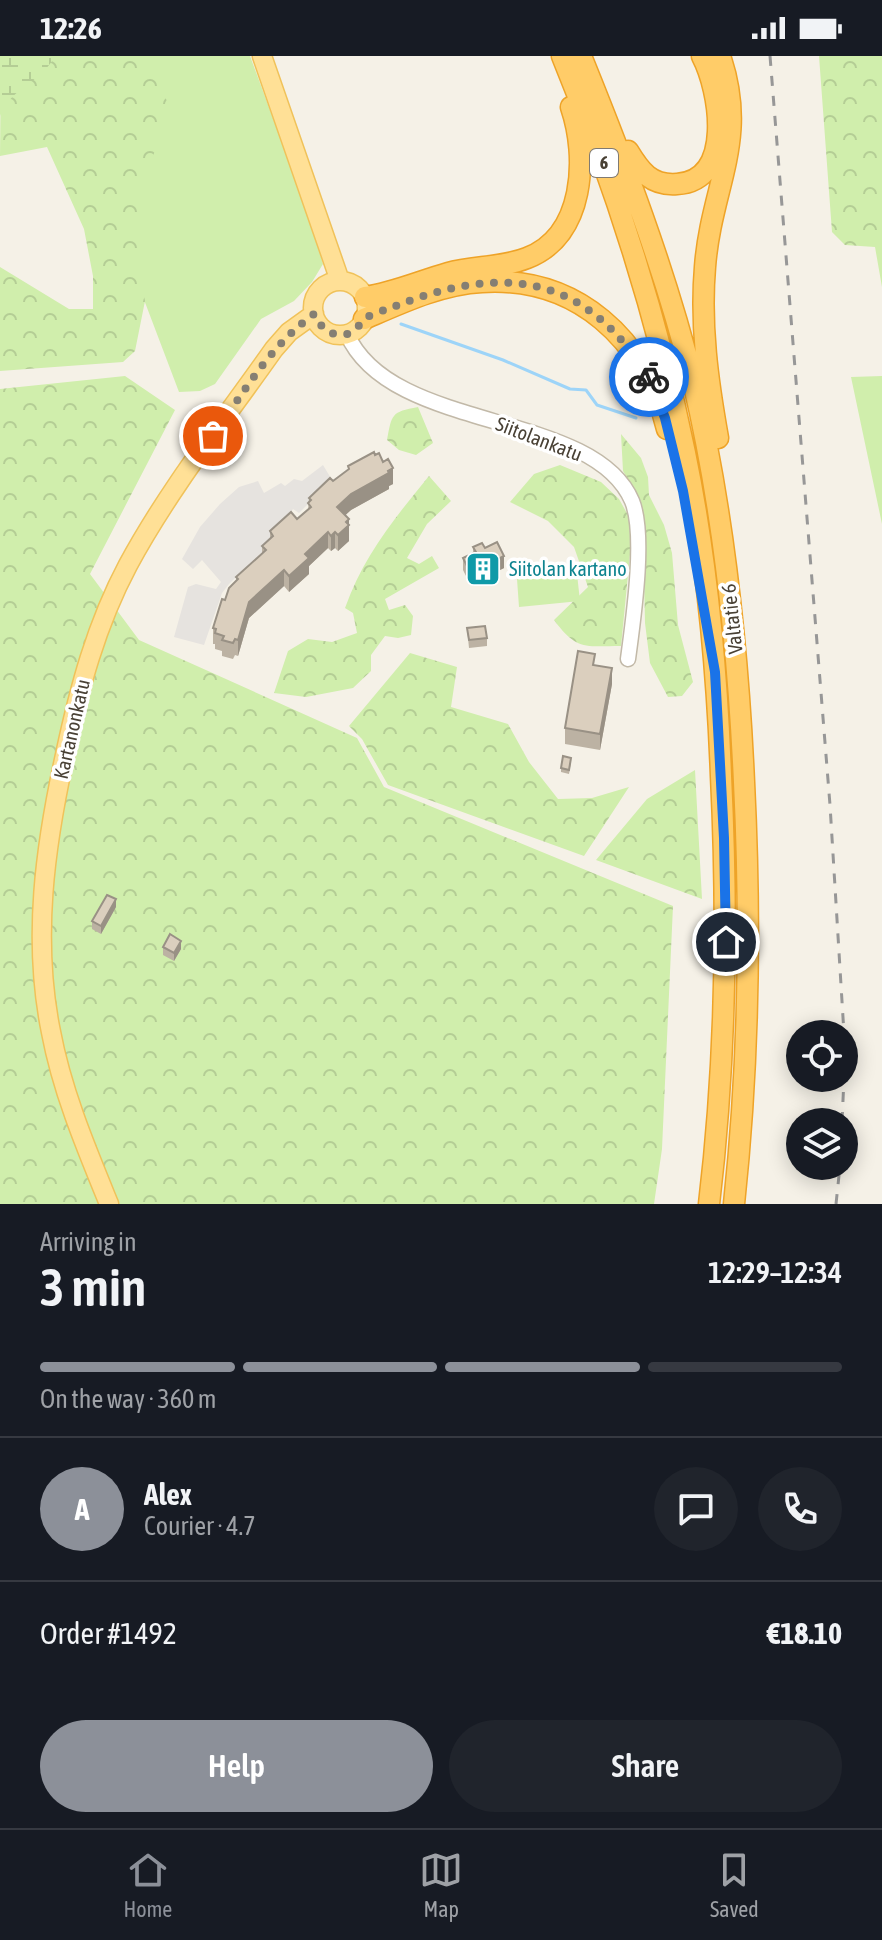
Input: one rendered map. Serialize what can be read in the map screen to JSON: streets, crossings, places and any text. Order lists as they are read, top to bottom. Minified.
{"streets":{"highway":["6","Valtatie 6"],"main road":["Kartanonkatu"],"street":["Siitolankatu"]},"crossings":[["Siitolankatu","Kartanonkatu"]],"places":{"building":["Siitolan kartano"]},"page":{"status":"12:26","heading":["3 min","Arriving in","12:29–12:34"],"panel":["Alex","Courier · 4.7","Order #1492","€18.10"],"bar":"On the way · 360 m","round":"A","buttons":["Help","Share"],"tabs":["Home","Map","Saved"]}}
